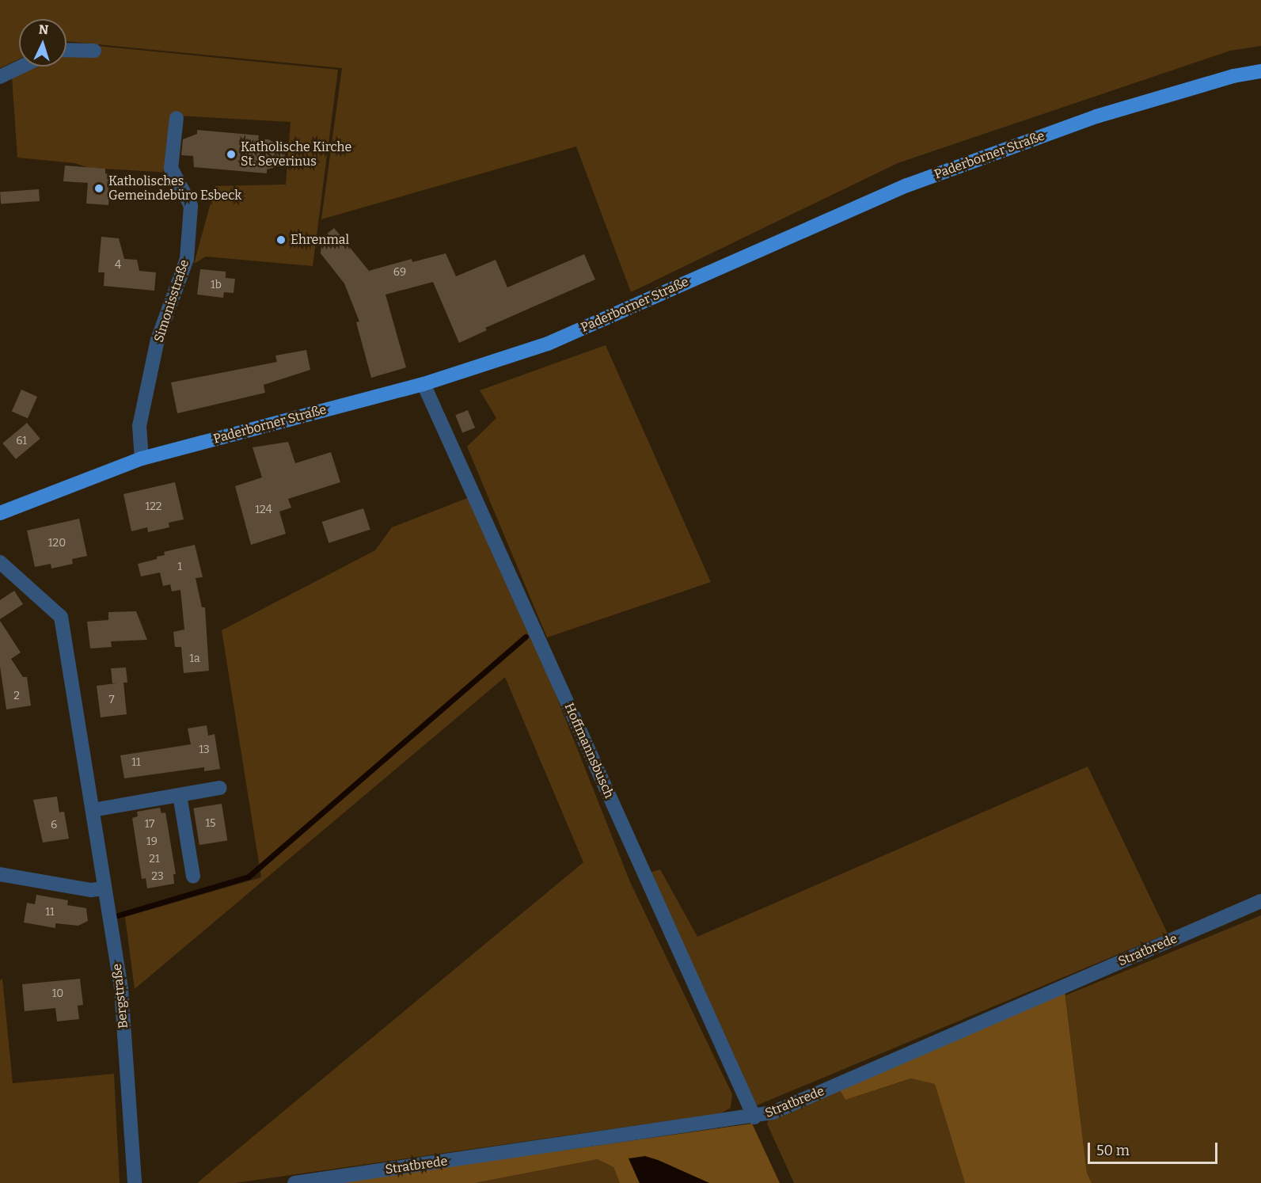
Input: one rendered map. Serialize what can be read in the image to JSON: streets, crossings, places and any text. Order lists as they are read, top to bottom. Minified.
{"streets":{"main road":["Paderborner Straße"],"street":["Simonisstraße","Hoffmannsbusch","Stratbrede","Bergstraße"]},"crossings":[["Paderborner Straße","Simonisstraße"],["Paderborner Straße","Hoffmannsbusch"],["Hoffmannsbusch","Stratbrede"]],"places":["Katholische Kirche St. Severinus","Katholisches Gemeindebüro Esbeck","Ehrenmal"],"house_numbers":["4","69","1b","61","122","124","120","1","1a","2","7","13","11","15","17","6","19","21","23","11","10"],"scale_bar":"50 m","north":"top"}
